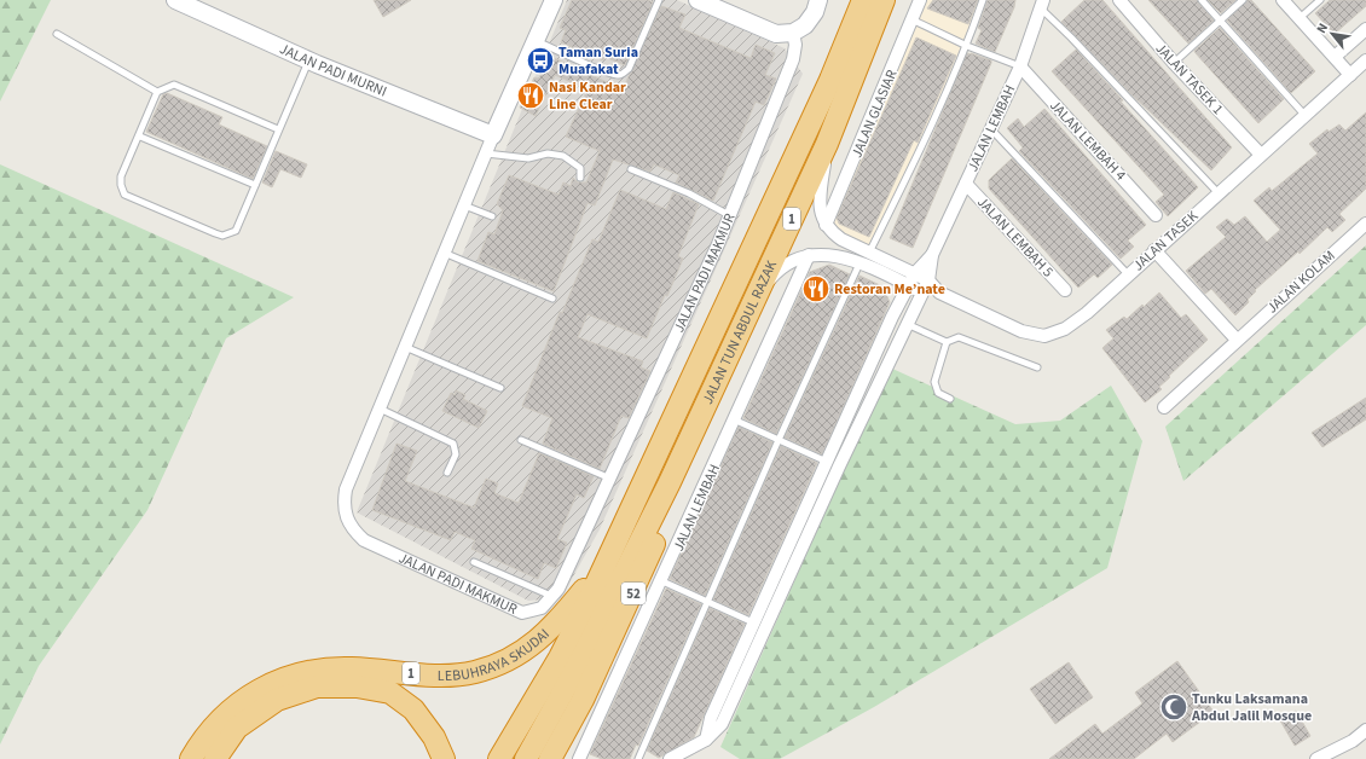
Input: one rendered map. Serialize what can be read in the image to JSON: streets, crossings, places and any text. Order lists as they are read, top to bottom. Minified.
{"streets":{"highway":["1","JALAN TUN ABDUL RAZAK","52","LEBUHRAYA SKUDAI"],"street":["JALAN PADI MURNI","JALAN TASEK 1","JALAN GLASIAR","JALAN LEMBAH","JALAN LEMBAH 4","JALAN LEMBAH 5","JALAN TASEK","JALAN PADI MAKMUR","JALAN KOLAM"]},"crossings":[["JALAN PADI MURNI","JALAN PADI MAKMUR"],["JALAN TASEK 1","JALAN TASEK"],["JALAN GLASIAR","JALAN TASEK"],["JALAN LEMBAH","JALAN LEMBAH 4"],["JALAN LEMBAH","JALAN LEMBAH 5"],["JALAN LEMBAH","JALAN TASEK"],["JALAN TASEK","JALAN TUN ABDUL RAZAK"],["JALAN TUN ABDUL RAZAK","52"],["JALAN TUN ABDUL RAZAK","LEBUHRAYA SKUDAI"]],"places":{"bus stop":["Taman Suria Muafakat"],"restaurant":["Nasi Kandar Line Clear","Restoran Me’nate"],"mosque":["Tunku Laksamana Abdul Jalil Mosque"]},"north":"top left"}
